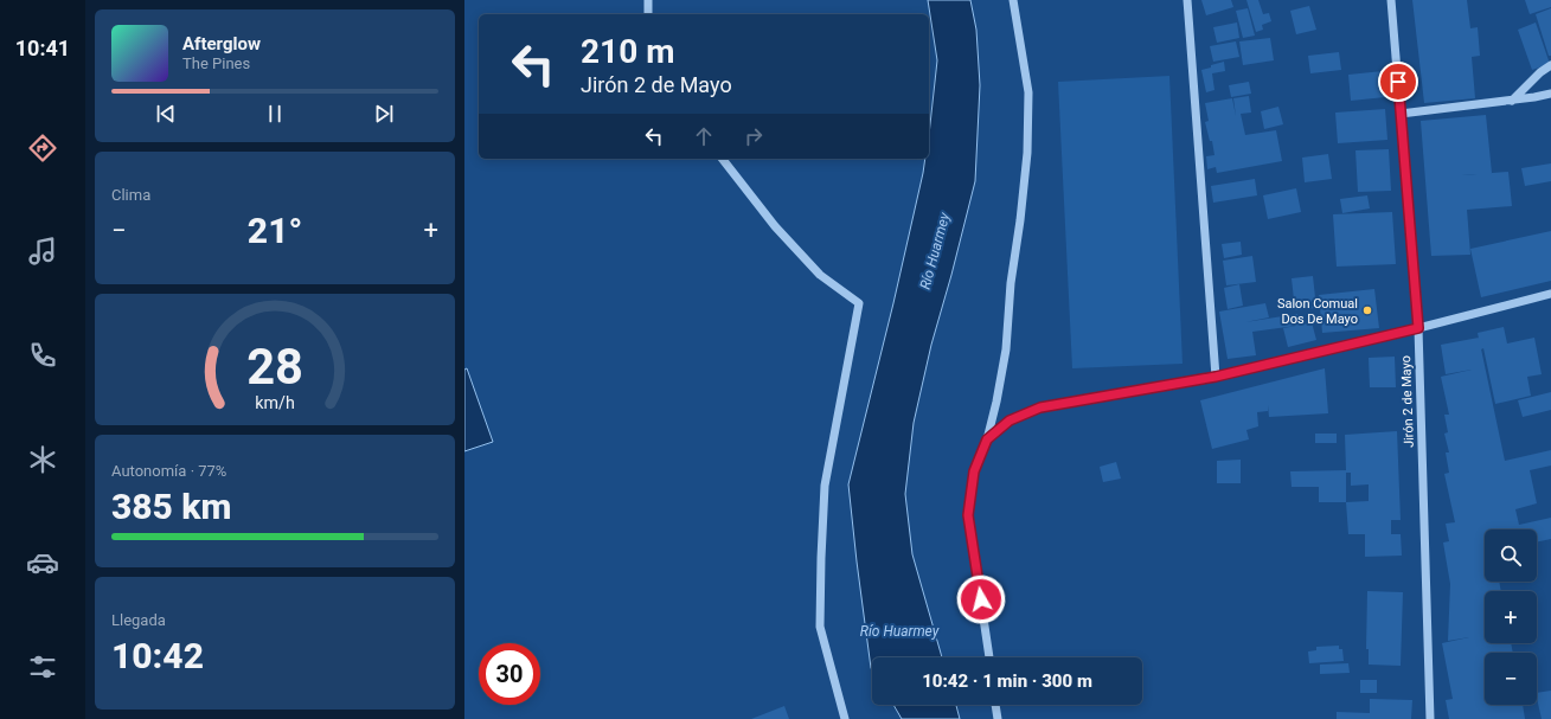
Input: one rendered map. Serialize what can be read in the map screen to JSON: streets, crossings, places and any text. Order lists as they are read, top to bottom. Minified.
{"streets":{"street":["Jirón 2 de Mayo"]},"water":["Río Huarmey"],"places":["Salon Comual Dos De Mayo"],"page":{"tabs":"10:41","turn":["210 m","Jirón 2 de Mayo"],"song":["Afterglow","The Pines"],"tile":["Clima",["Autonomía · 77%","385 km"],["Llegada","10:42"]],"heat":["−","21°","+"],"map_buttons":["+","−"],"limit":"30","trip":"10:42 · 1 min · 300 m","gauge":["28","km/h"]}}
